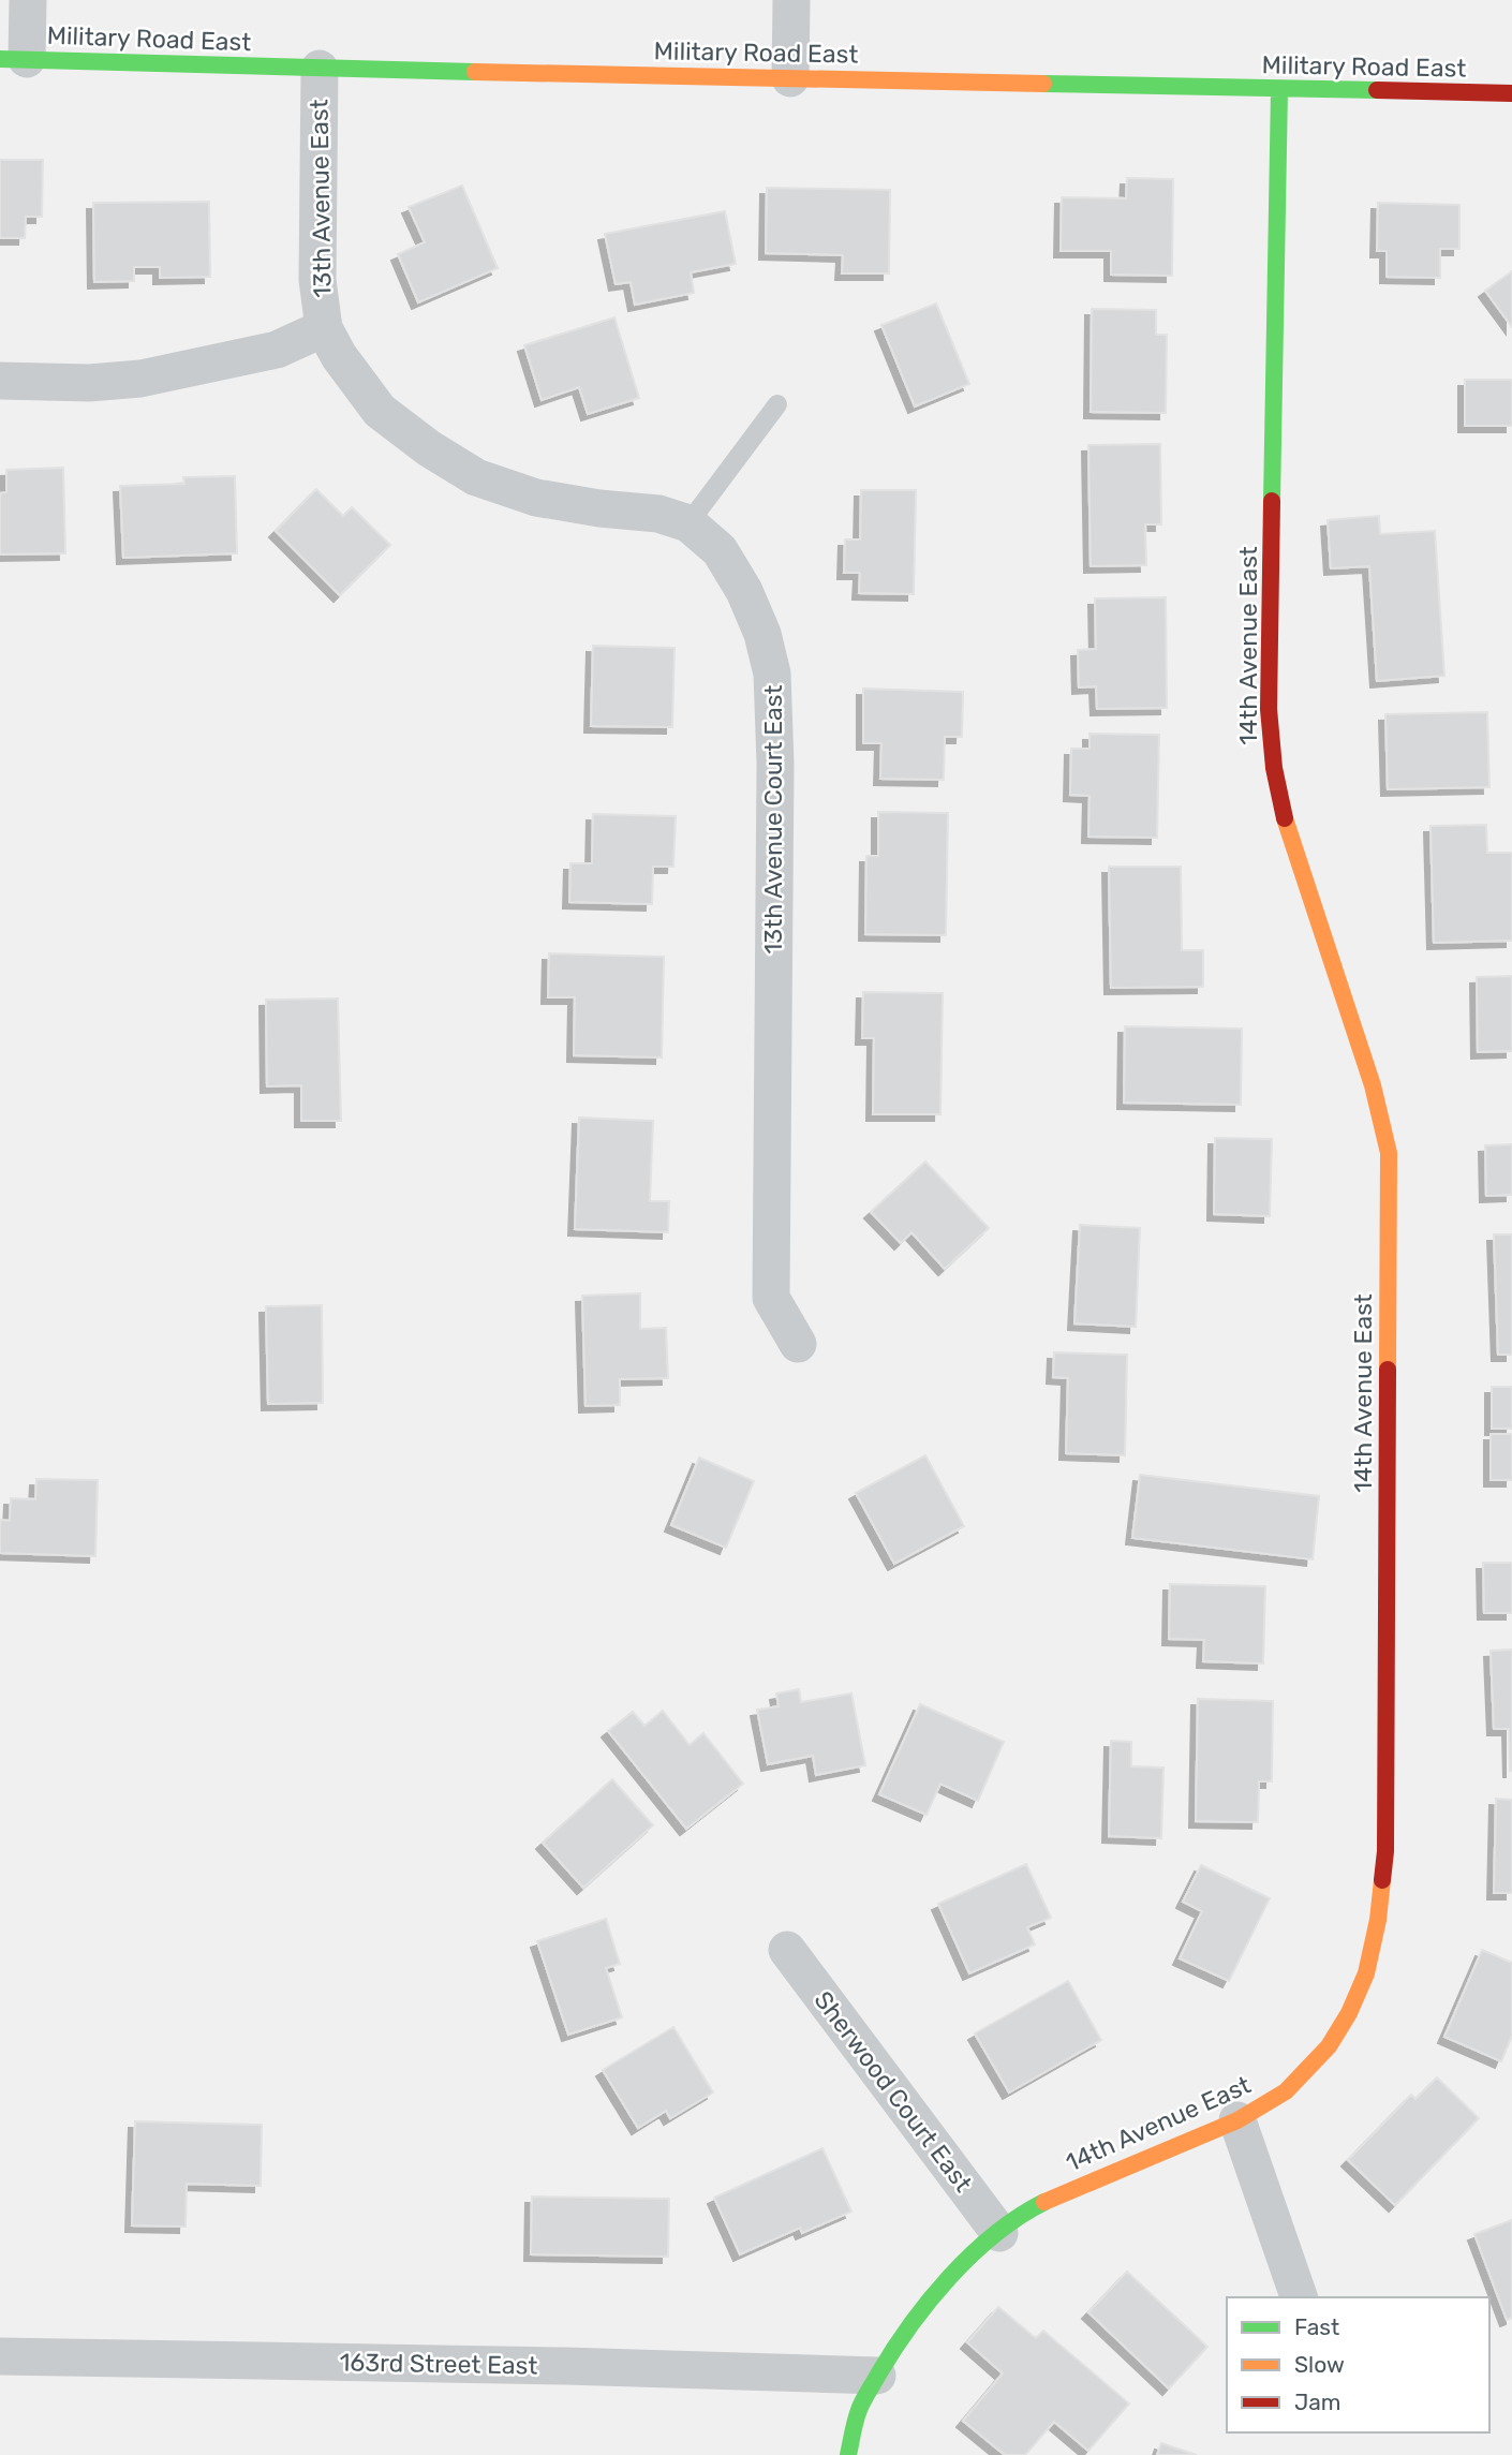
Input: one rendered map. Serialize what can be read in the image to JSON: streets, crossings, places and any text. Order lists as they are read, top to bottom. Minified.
{"streets":{"street":["Military Road East","13th Avenue East","14th Avenue East","13th Avenue Court East","Sherwood Court East","163rd Street East"]},"crossings":[["Military Road East","13th Avenue East"],["Military Road East","14th Avenue East"],["13th Avenue East","13th Avenue Court East"],["14th Avenue East","Sherwood Court East"],["14th Avenue East","163rd Street East"]],"legend":["Fast","Slow","Jam"]}
